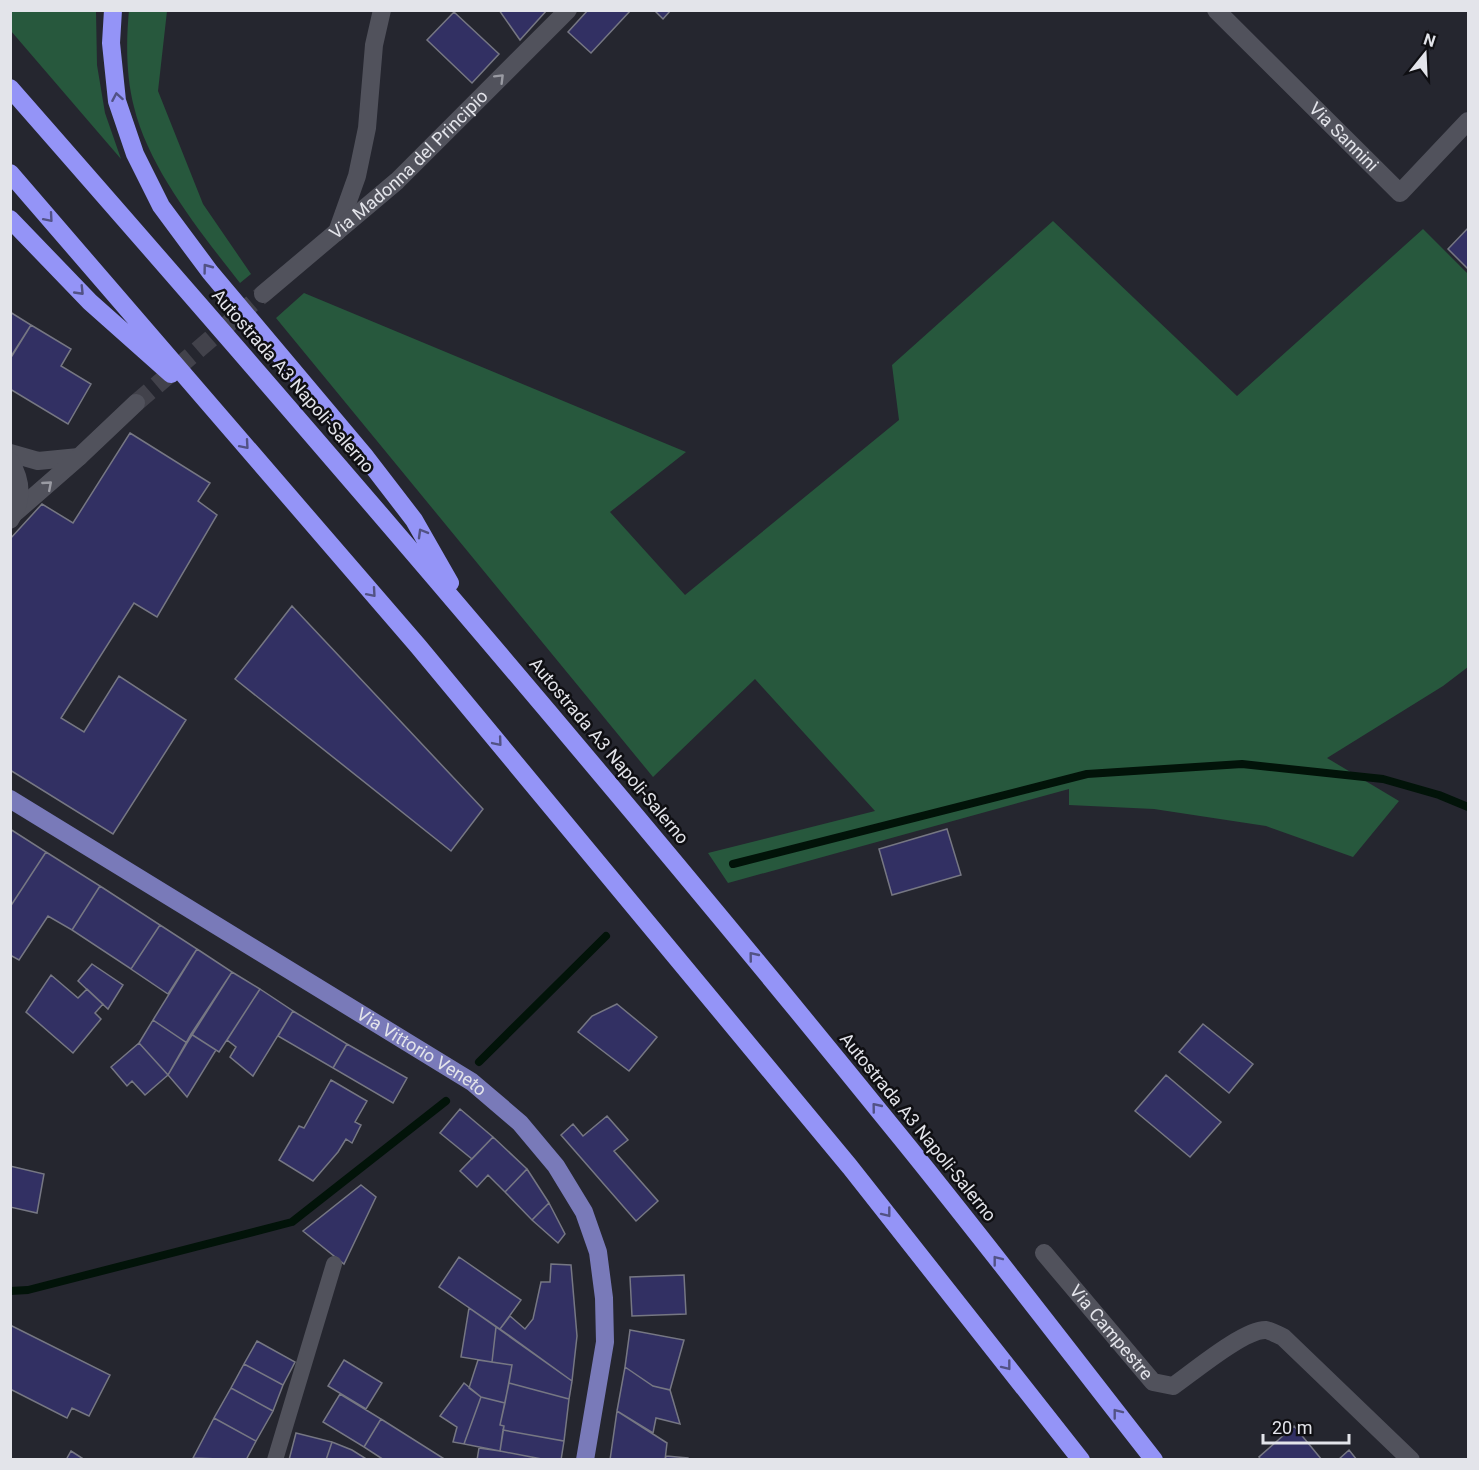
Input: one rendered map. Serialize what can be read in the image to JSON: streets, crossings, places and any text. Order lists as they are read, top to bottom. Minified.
{"streets":{"highway":["Autostrada A3 Napoli-Salerno"],"main road":["Via Vittorio Veneto"],"street":["Via Sannini","Via Madonna del Principio","Via Campestre"]},"one_way":["Via Madonna del Principio"],"scale_bar":"20 m","north":"top"}
